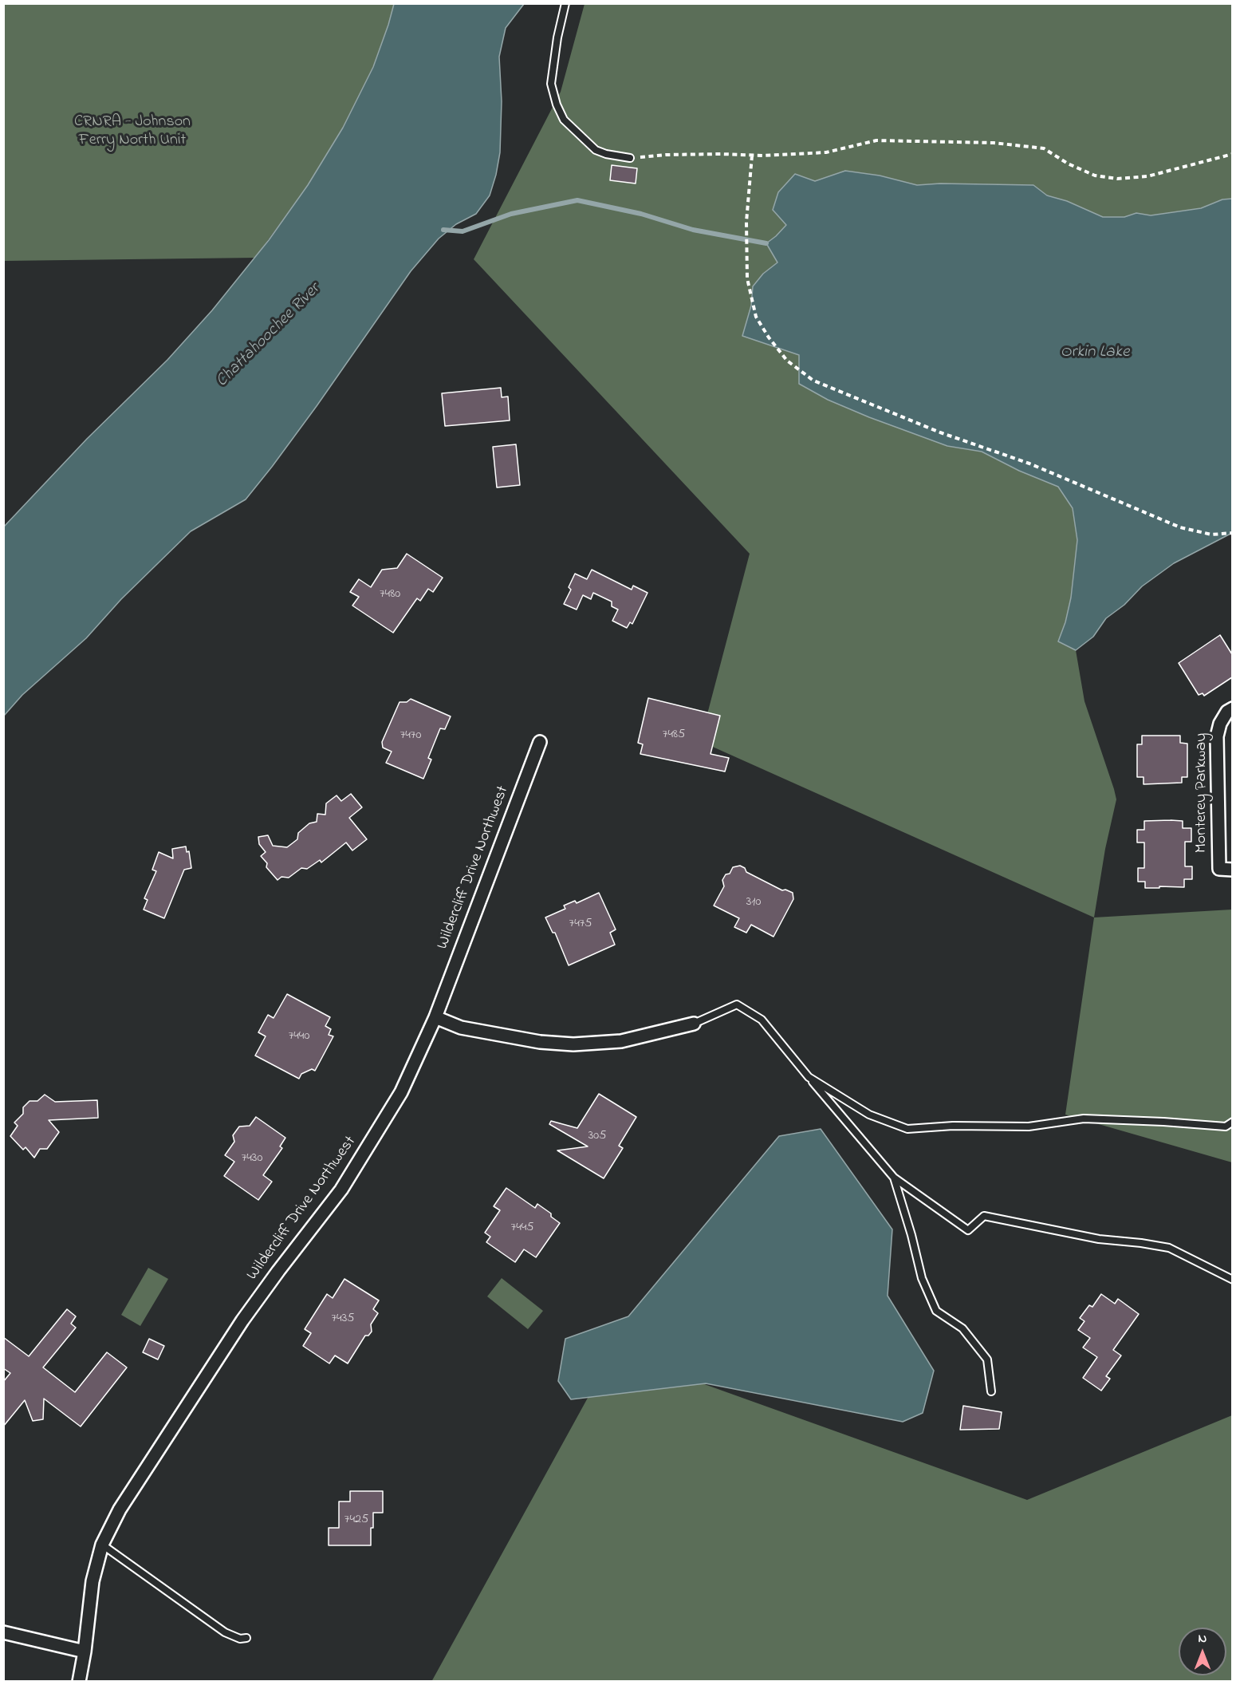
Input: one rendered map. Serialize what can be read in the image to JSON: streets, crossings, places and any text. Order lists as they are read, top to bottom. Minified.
{"streets":{"street":["Monterey Parkway","Wildercliff Drive Northwest"]},"water":["Chattahoochee River","Orkin Lake"],"parks":["CRNRA - Johnson Ferry North Unit"],"house_numbers":["7480","7485","7470","310","7475","7440","305","7430","7445","7435","7425"],"north":"top"}
